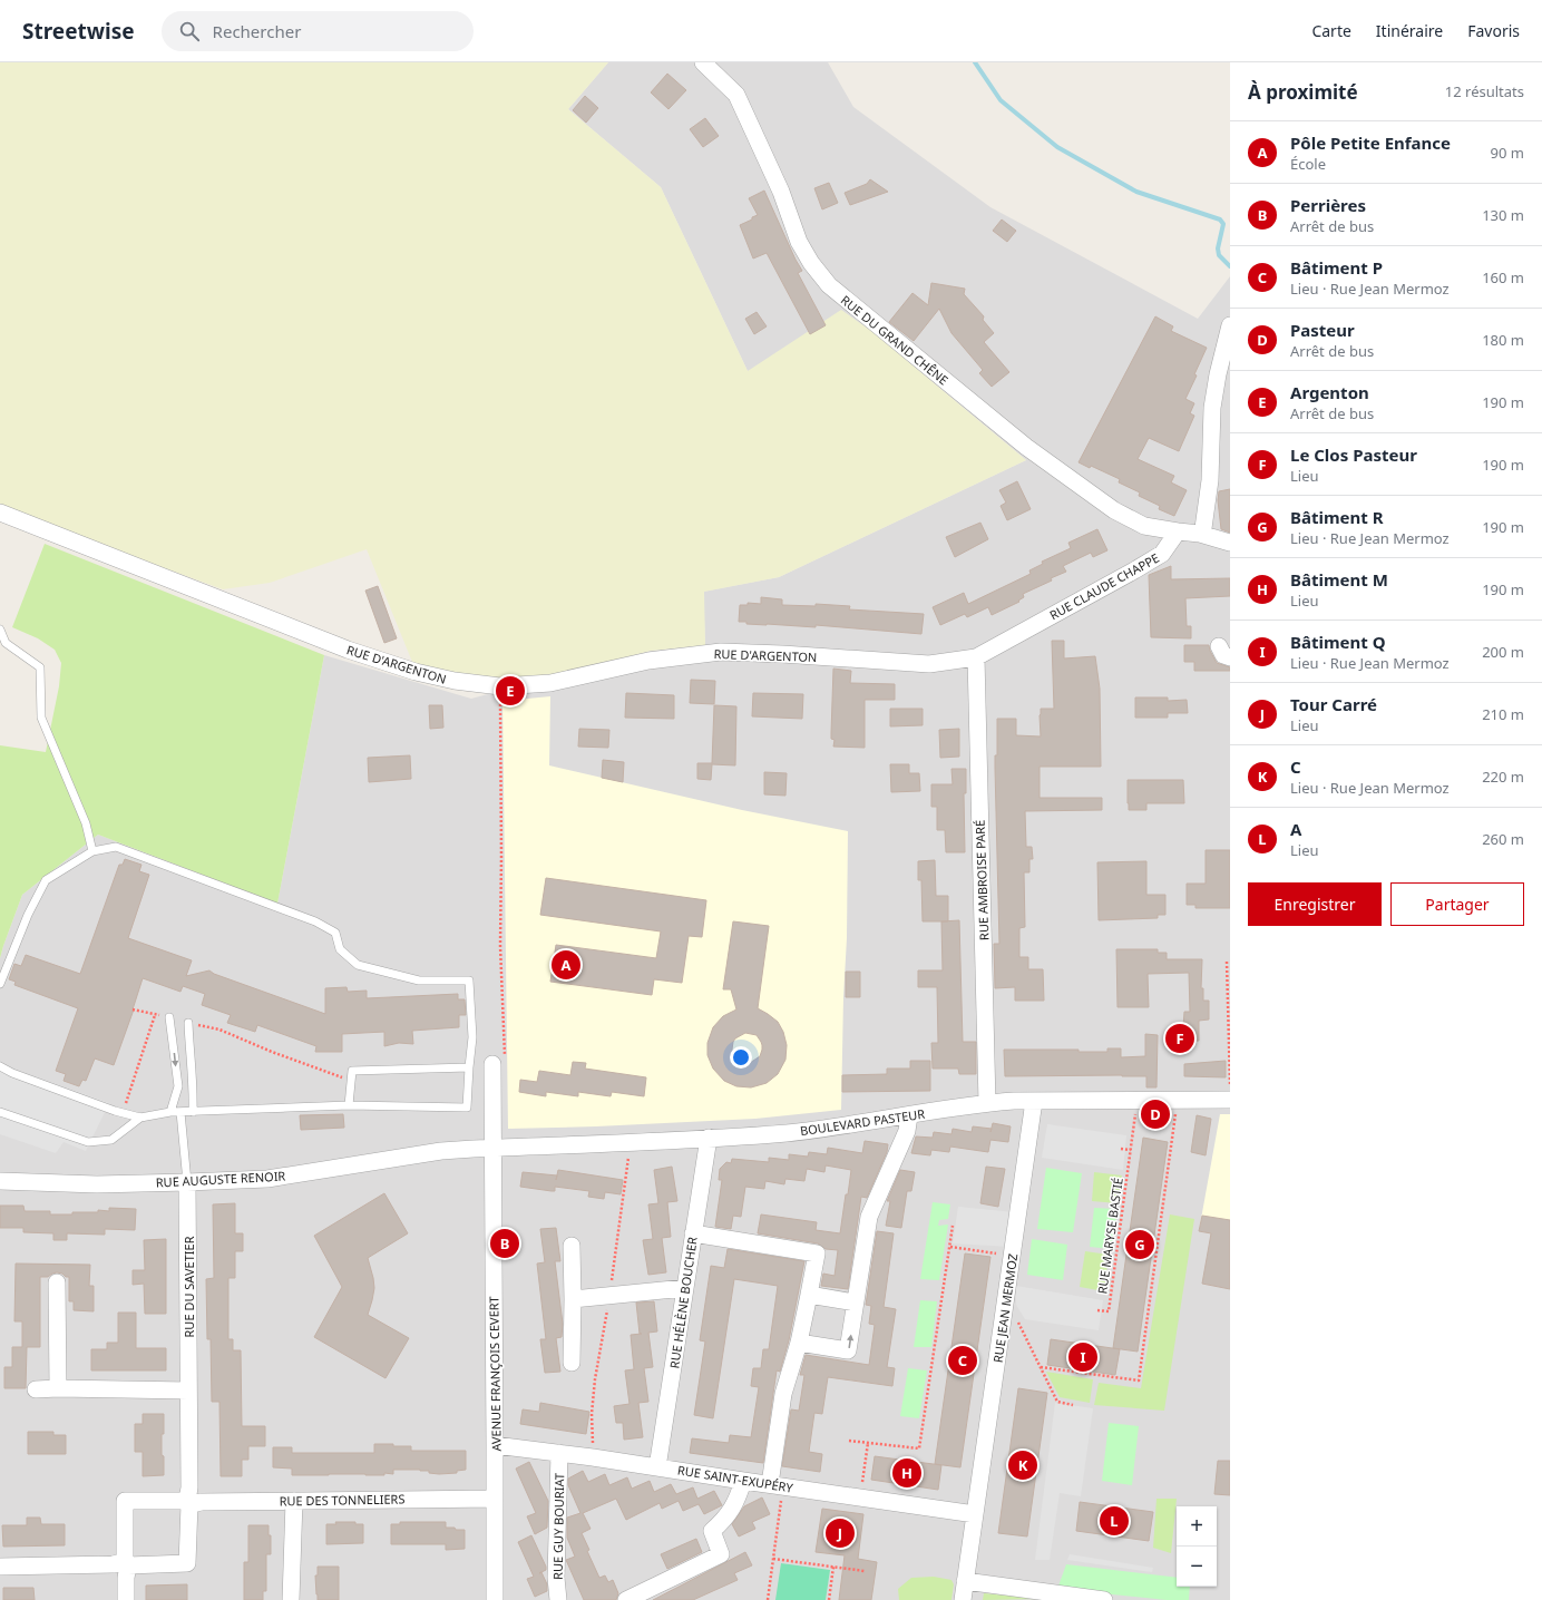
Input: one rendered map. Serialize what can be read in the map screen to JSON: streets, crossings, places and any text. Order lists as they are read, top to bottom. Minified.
{"streets":{"street":["RUE DU GRAND CHÊNE","RUE CLAUDE CHAPPE","RUE D'ARGENTON","RUE AMBROISE PARÉ","BOULEVARD PASTEUR","RUE AUGUSTE RENOIR","RUE DU SAVETIER","RUE HÉLÈNE BOUCHER","RUE JEAN MERMOZ","AVENUE FRANÇOIS CEVERT","RUE SAINT-EXUPÉRY","RUE DES TONNELIERS","RUE GUY BOURIAT"],"path":["RUE MARYSE BASTIÉ"]},"crossings":[["RUE DU GRAND CHÊNE","RUE CLAUDE CHAPPE"],["RUE CLAUDE CHAPPE","RUE D'ARGENTON"],["RUE CLAUDE CHAPPE","RUE AMBROISE PARÉ"],["RUE D'ARGENTON","RUE AMBROISE PARÉ"],["RUE AMBROISE PARÉ","BOULEVARD PASTEUR"],["BOULEVARD PASTEUR","RUE AUGUSTE RENOIR"],["BOULEVARD PASTEUR","RUE MARYSE BASTIÉ"],["BOULEVARD PASTEUR","RUE HÉLÈNE BOUCHER"],["BOULEVARD PASTEUR","RUE JEAN MERMOZ"],["BOULEVARD PASTEUR","AVENUE FRANÇOIS CEVERT"],["RUE AUGUSTE RENOIR","RUE DU SAVETIER"],["RUE AUGUSTE RENOIR","AVENUE FRANÇOIS CEVERT"],["RUE DU SAVETIER","RUE DES TONNELIERS"],["RUE HÉLÈNE BOUCHER","RUE SAINT-EXUPÉRY"],["RUE JEAN MERMOZ","RUE SAINT-EXUPÉRY"],["AVENUE FRANÇOIS CEVERT","RUE SAINT-EXUPÉRY"],["AVENUE FRANÇOIS CEVERT","RUE DES TONNELIERS"],["RUE SAINT-EXUPÉRY","RUE GUY BOURIAT"]],"page":{"header":"Streetwise","search":"Rechercher","nav":["Carte","Itinéraire","Favoris"],"heading":["À proximité","12 résultats"],"list":[{"mark":"A","name":"Pôle Petite Enfance","note":"École","value":"90 m"},{"mark":"B","name":"Perrières","note":"Arrêt de bus","value":"130 m"},{"mark":"C","name":"Bâtiment P","note":"Lieu · Rue Jean Mermoz","value":"160 m"},{"mark":"D","name":"Pasteur","note":"Arrêt de bus","value":"180 m"},{"mark":"E","name":"Argenton","note":"Arrêt de bus","value":"190 m"},{"mark":"F","name":"Le Clos Pasteur","note":"Lieu","value":"190 m"},{"mark":"G","name":"Bâtiment R","note":"Lieu · Rue Jean Mermoz","value":"190 m"},{"mark":"H","name":"Bâtiment M","note":"Lieu","value":"190 m"},{"mark":"I","name":"Bâtiment Q","note":"Lieu · Rue Jean Mermoz","value":"200 m"},{"mark":"J","name":"Tour Carré","note":"Lieu","value":"210 m"},{"mark":"K","name":"C","note":"Lieu · Rue Jean Mermoz","value":"220 m"},{"mark":"L","name":"A","note":"Lieu","value":"260 m"}],"pins":["E","A","F","D","B","G","I","C","K","H","L","J"],"buttons":["Enregistrer","Partager"],"map_buttons":["+","−"]}}
